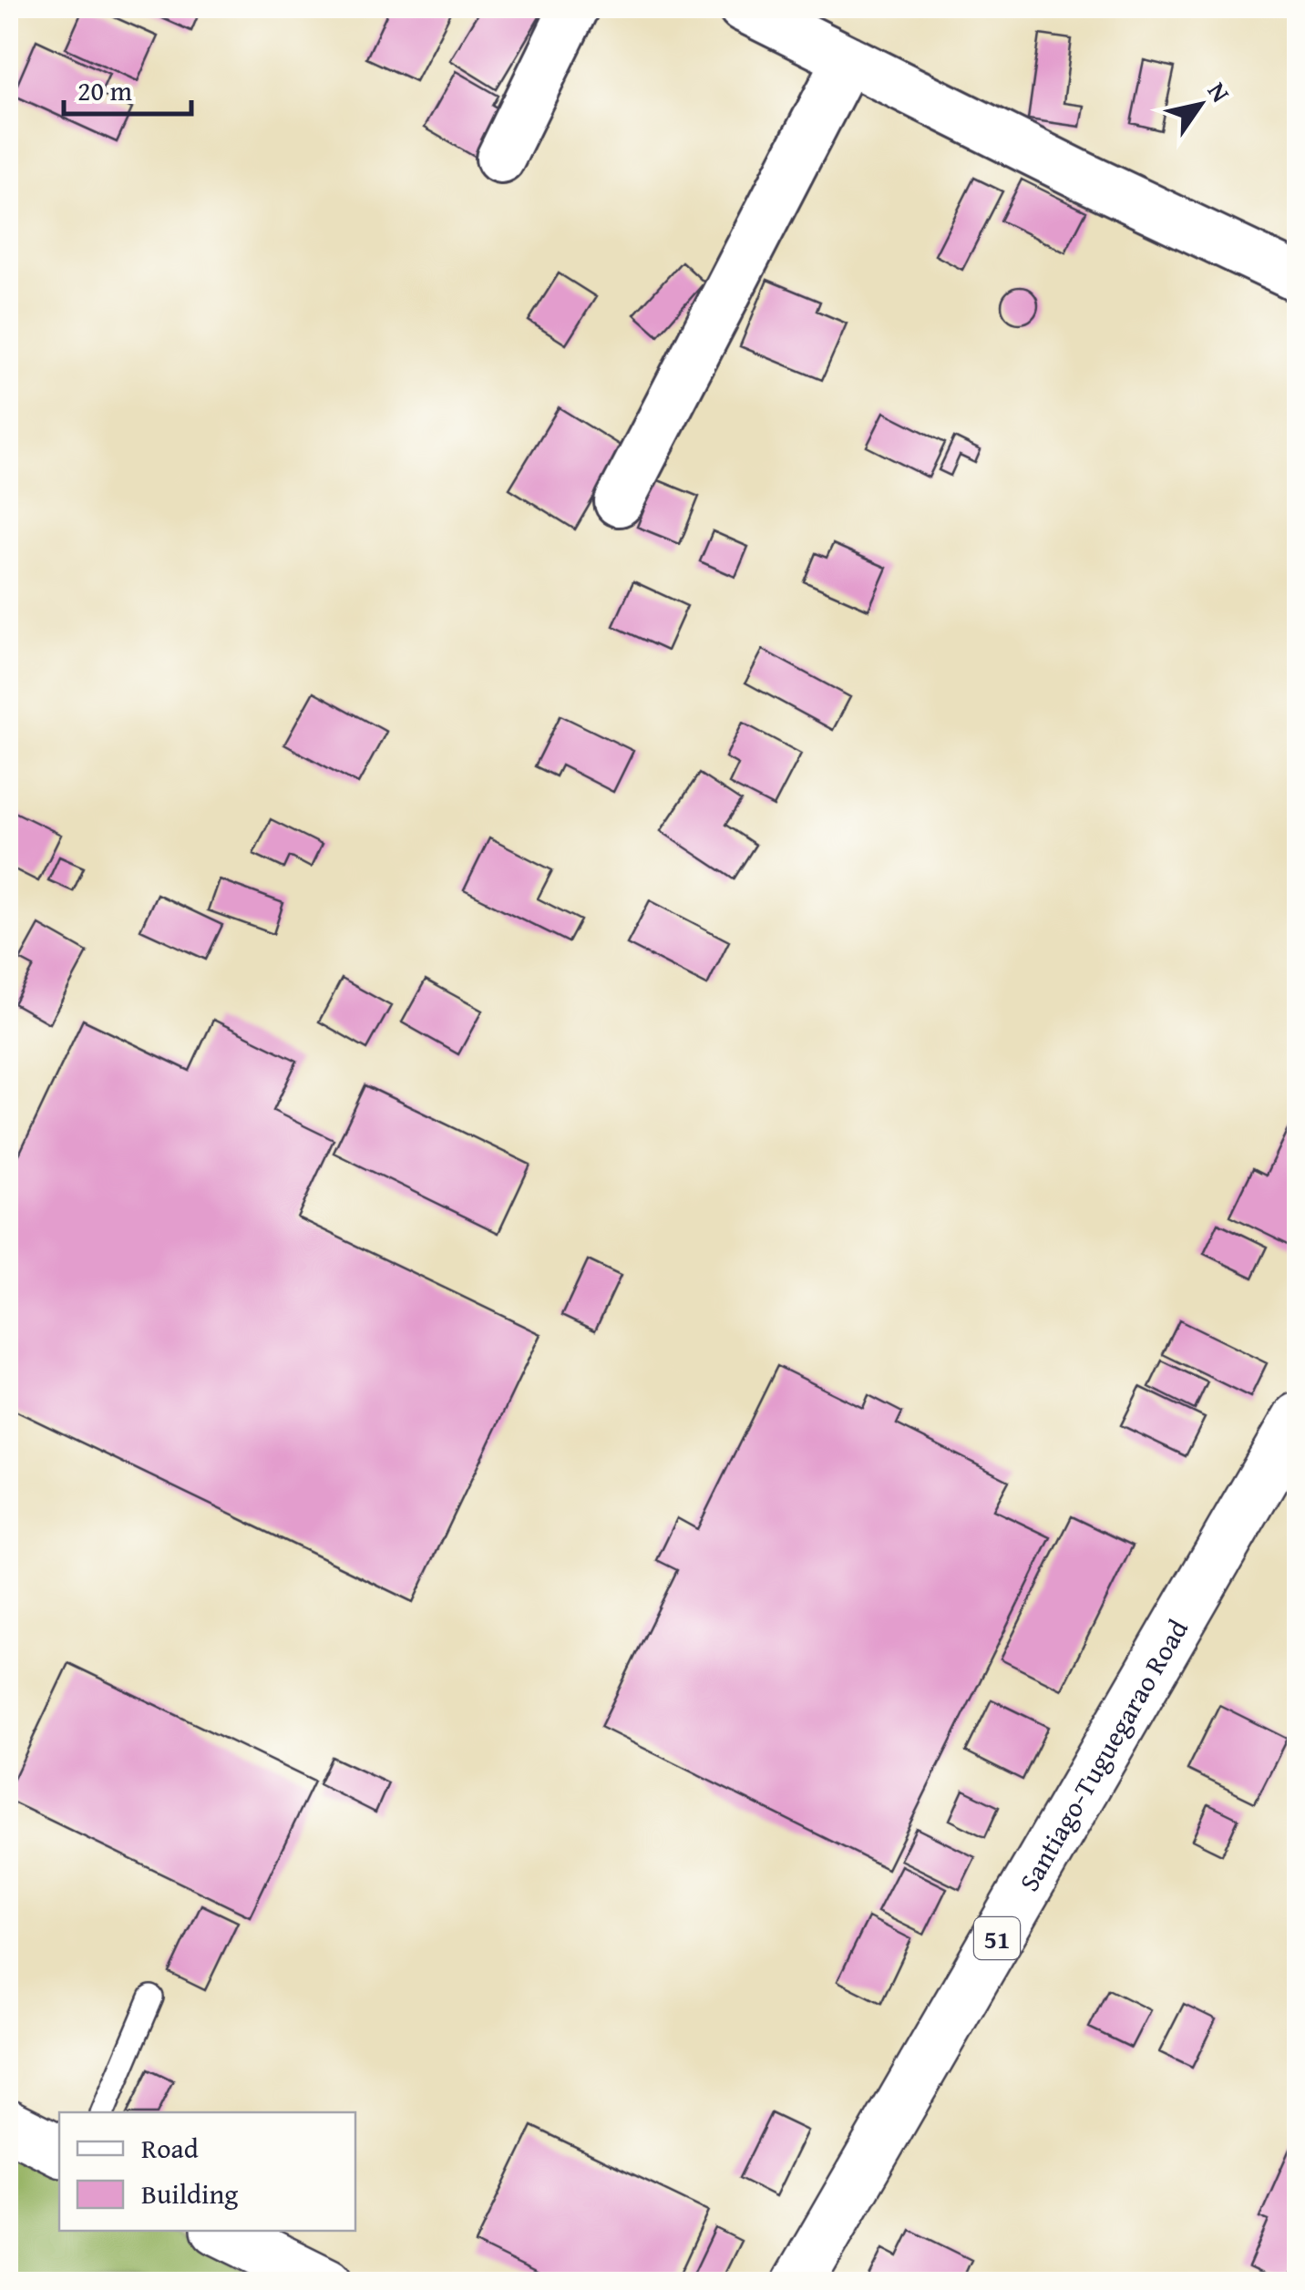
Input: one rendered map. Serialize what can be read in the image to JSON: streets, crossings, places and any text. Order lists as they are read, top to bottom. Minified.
{"streets":{"main road":["Santiago-Tuguegarao Road","51"]},"legend":["Road","Building"],"scale_bar":"20 m","north":"top right"}
